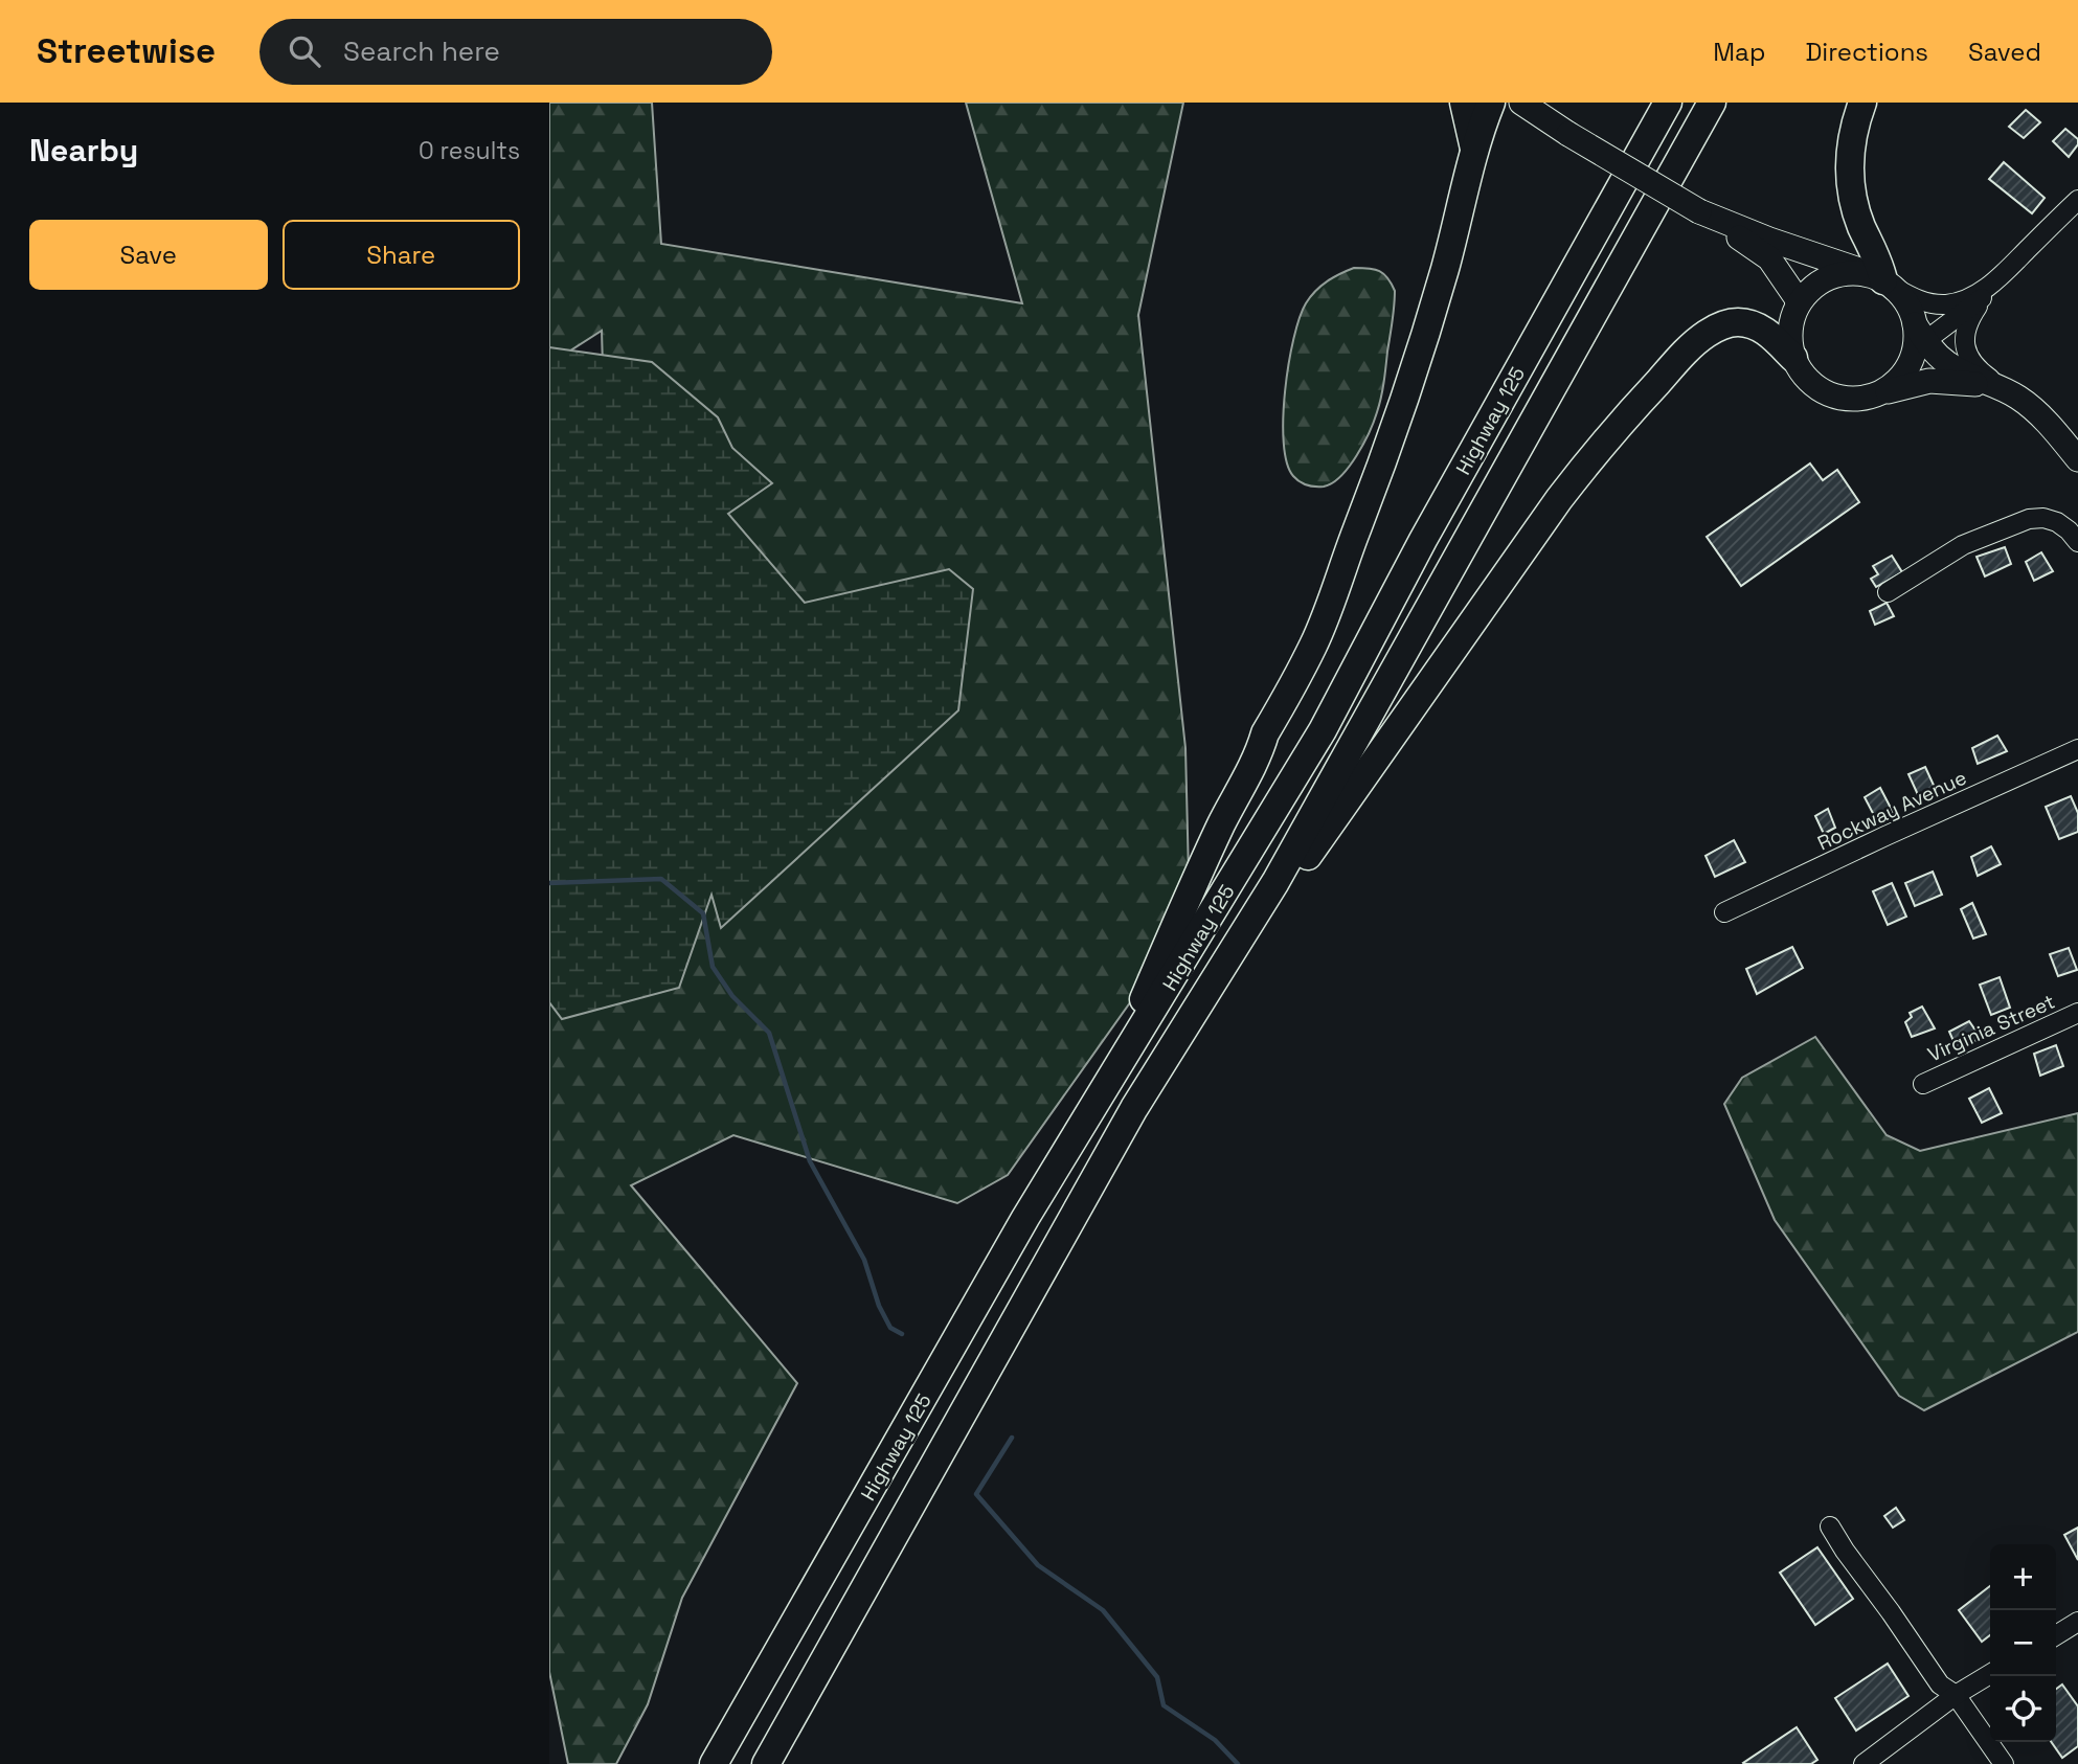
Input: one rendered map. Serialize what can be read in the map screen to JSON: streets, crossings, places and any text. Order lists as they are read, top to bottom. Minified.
{"streets":{"highway":["Highway 125"],"street":["Rockway Avenue","Virginia Street"]},"page":{"header":"Streetwise","search":"Search here","nav":["Map","Directions","Saved"],"heading":["Nearby","0 results"],"buttons":["Save","Share"],"map_buttons":["+","−"]}}
